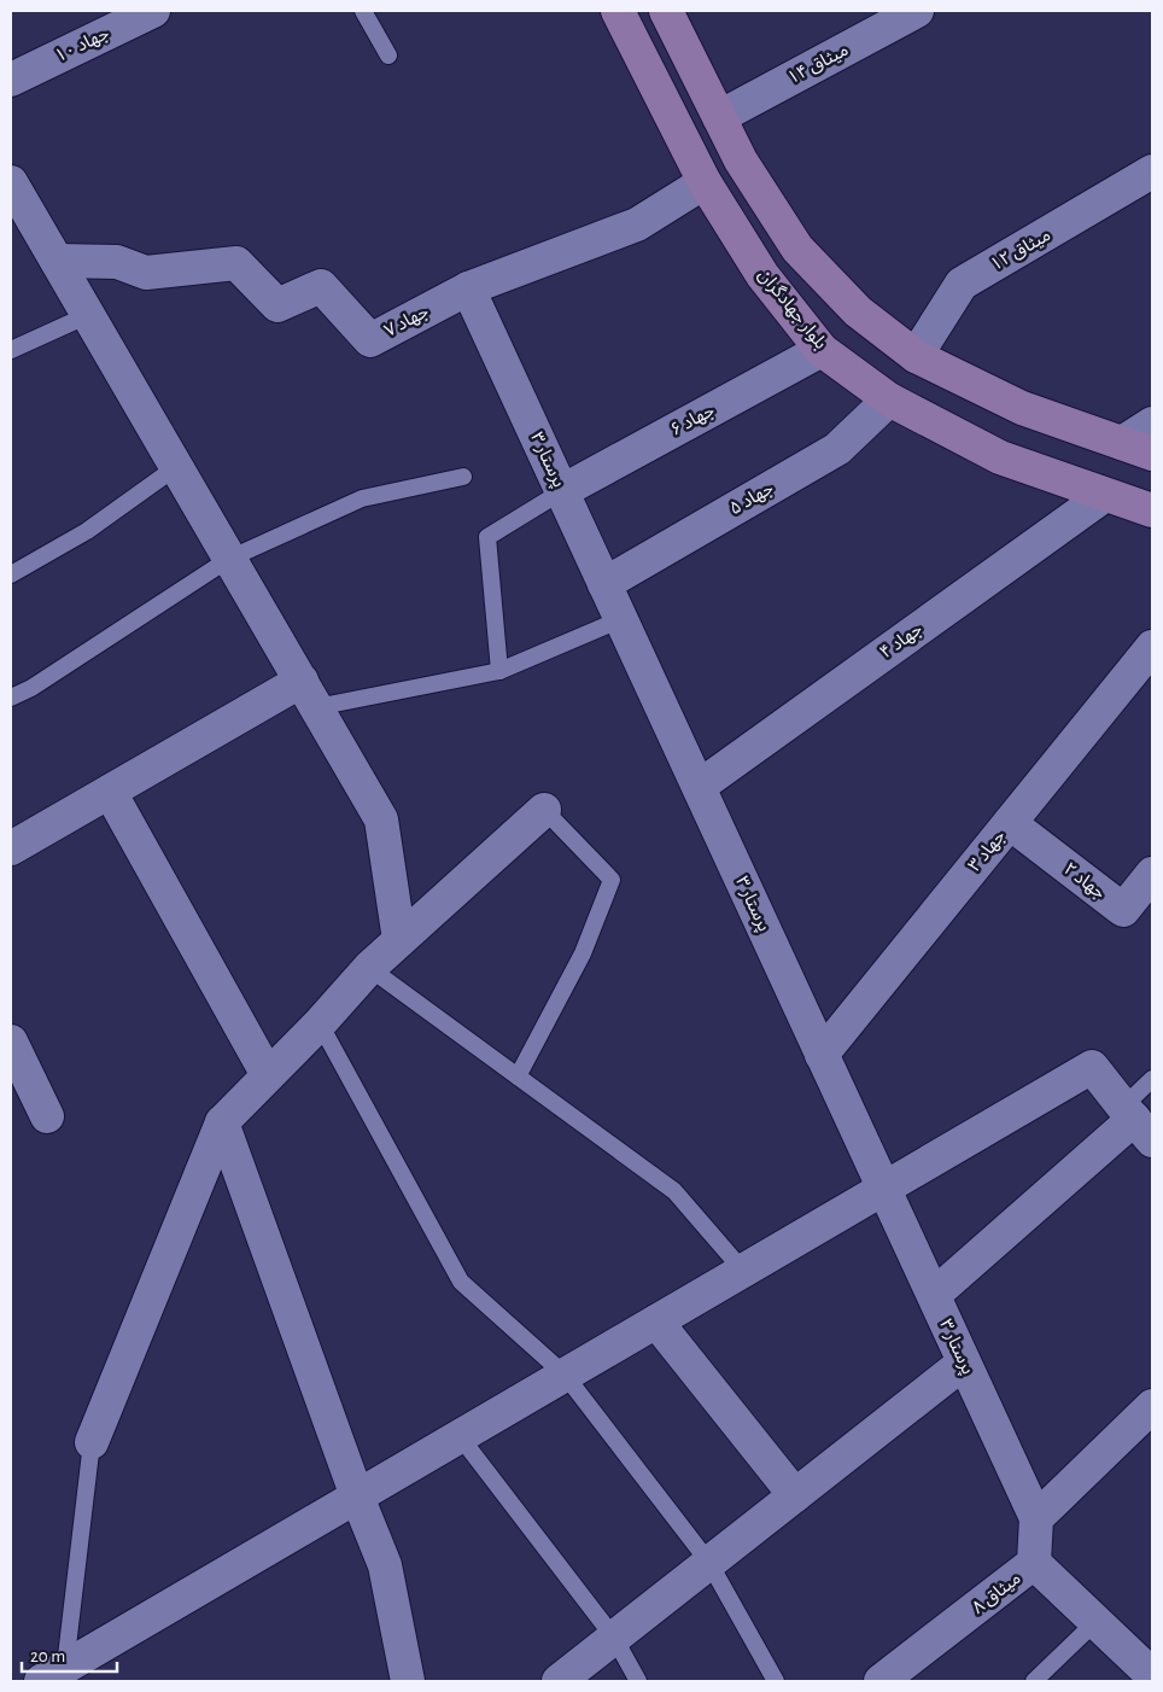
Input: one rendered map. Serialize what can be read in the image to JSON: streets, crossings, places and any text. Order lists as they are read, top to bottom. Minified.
{"streets":{"main road":["بلوار جهادگران"],"street":["جهاد ۱۰","میثاق ۱۴","میثاق ۱۲","جهاد ۷","جهاد ۶","پرستار ۳","جهاد ۵","جهاد ۴","جهاد ۳","جهاد ۲","میثاق ۸"]},"crossings":[["بلوار جهادگران","جهاد ۷"],["بلوار جهادگران","جهاد ۶"],["بلوار جهادگران","جهاد ۵"],["بلوار جهادگران","جهاد ۴"],["جهاد ۷","پرستار ۳"],["جهاد ۶","پرستار ۳"],["پرستار ۳","جهاد ۵"],["پرستار ۳","جهاد ۴"],["پرستار ۳","جهاد ۳"],["پرستار ۳","میثاق ۸"],["جهاد ۳","جهاد ۲"]],"scale_bar":"20 m"}
